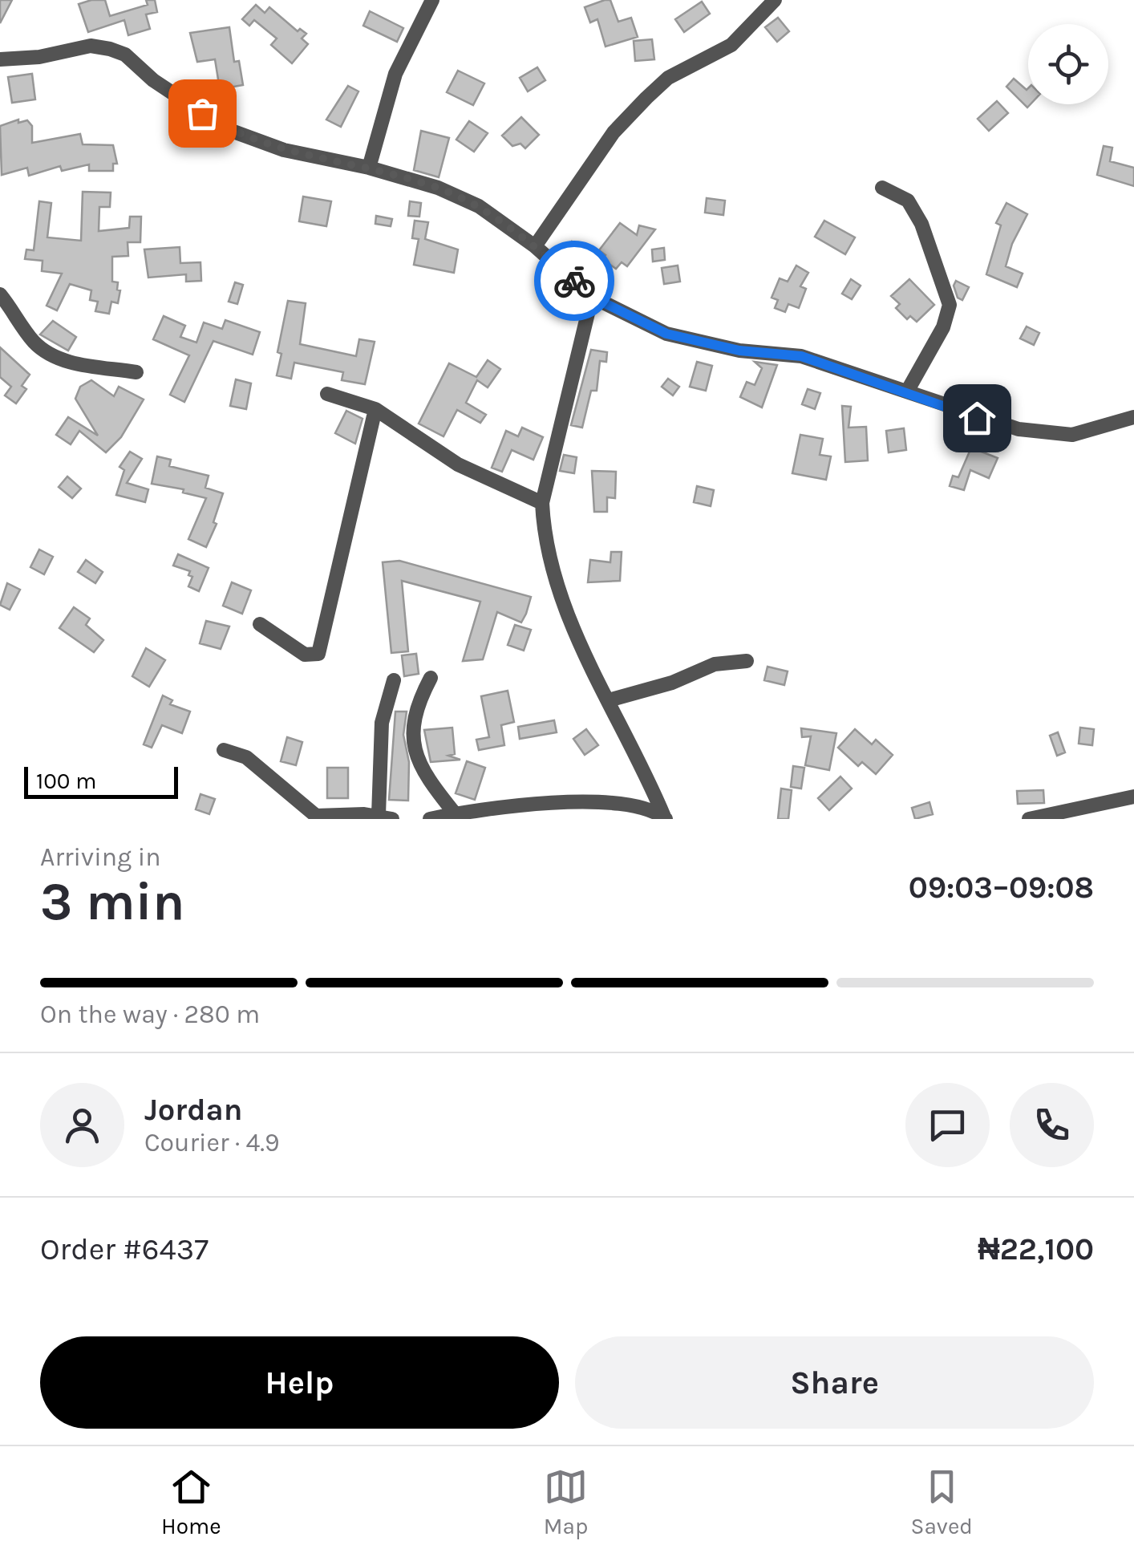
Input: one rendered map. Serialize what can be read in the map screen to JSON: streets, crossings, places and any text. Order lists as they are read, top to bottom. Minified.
{"scale_bar":"100 m","page":{"scale":"100 m","heading":["3 min","Arriving in","09:03–09:08"],"panel":["Jordan","Courier · 4.9","Order #6437","₦22,100"],"bar":"On the way · 280 m","buttons":["Help","Share"],"tabs":["Home","Map","Saved"]}}
